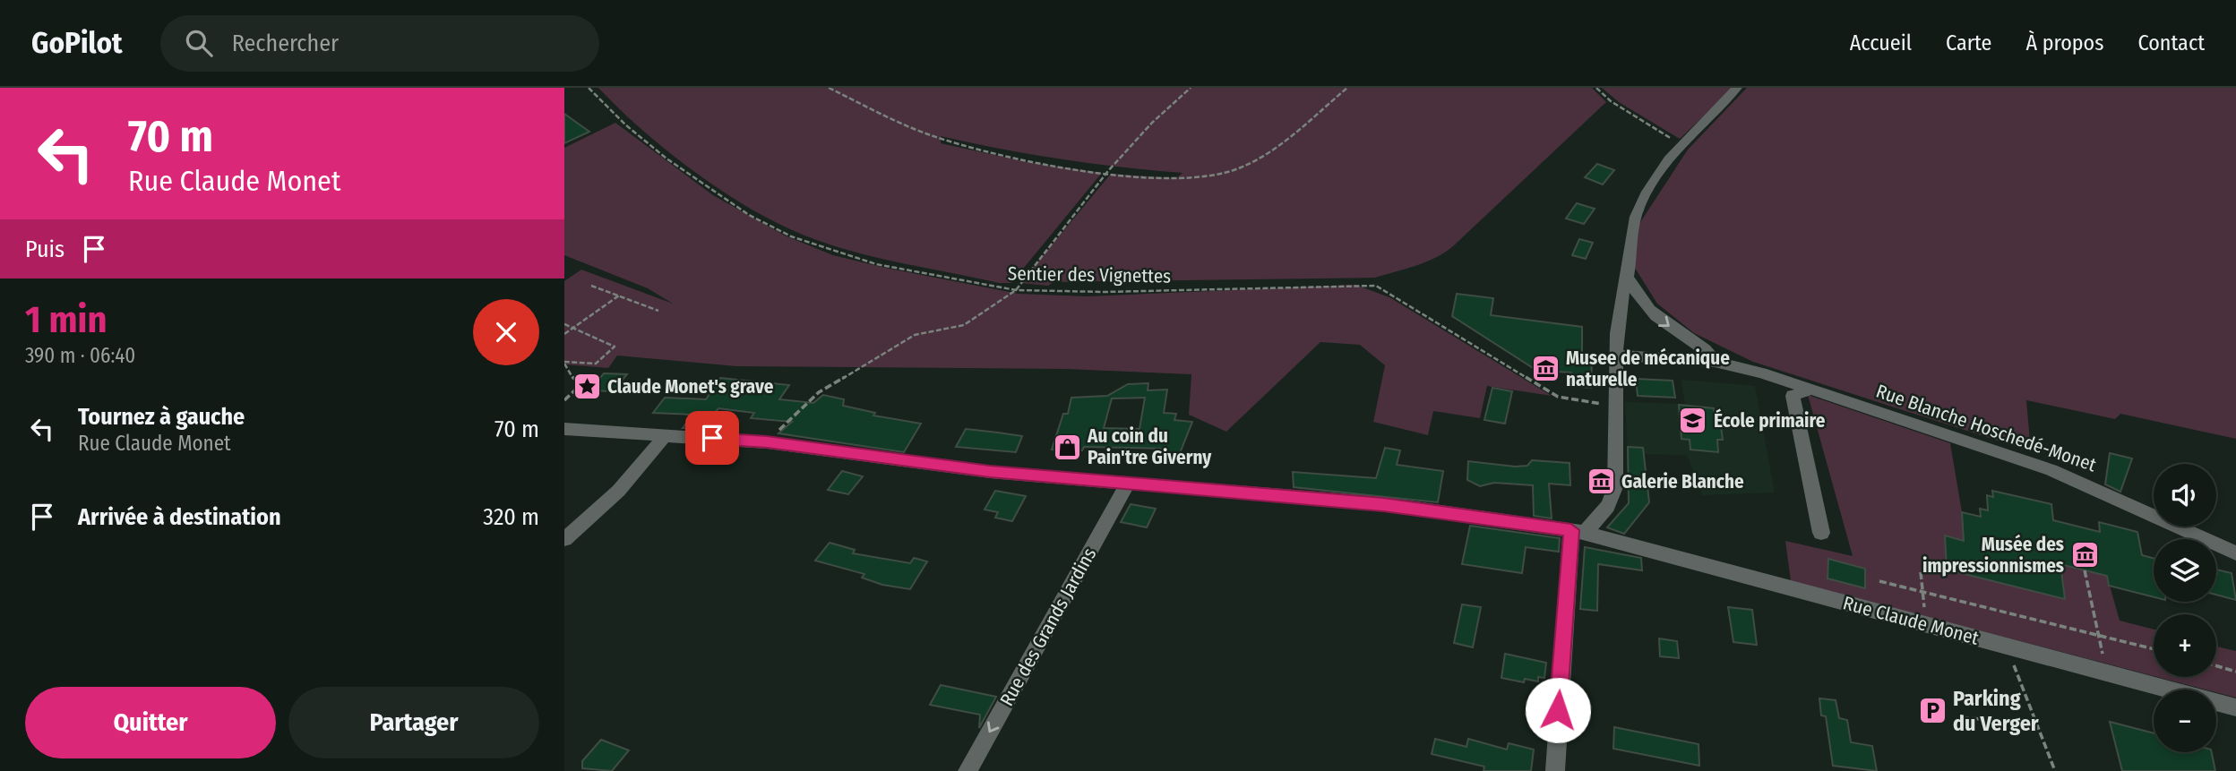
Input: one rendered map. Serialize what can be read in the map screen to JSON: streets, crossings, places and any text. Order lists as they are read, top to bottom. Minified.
{"streets":{"street":["Rue Blanche Hoschedé-Monet","Rue Claude Monet","Rue des Grands Jardins"],"path":["Sentier des Vignettes"]},"crossings":[["Rue Claude Monet","Rue des Grands Jardins"]],"one_way":["Rue des Grands Jardins"],"places":{"museum":["Musee de mécanique naturelle","Galerie Blanche","Musée des impressionnismes"],"place":["Claude Monet's grave"],"school or university":["École primaire"],"shop":["Au coin du Pain'tre Giverny"],"parking":["Parking du Verger"]},"page":{"header":"GoPilot","search":"Rechercher","nav":["Accueil","Carte","À propos","Contact"],"turn":["70 m","Rue Claude Monet"],"then":"Puis","heading":["1 min","390 m · 06:40"],"list":[{"name":"Tournez à gauche","note":"Rue Claude Monet","value":"70 m"},{"name":"Arrivée à destination","value":"320 m"}],"map_buttons":["+","−"],"buttons":["Quitter","Partager"]}}
